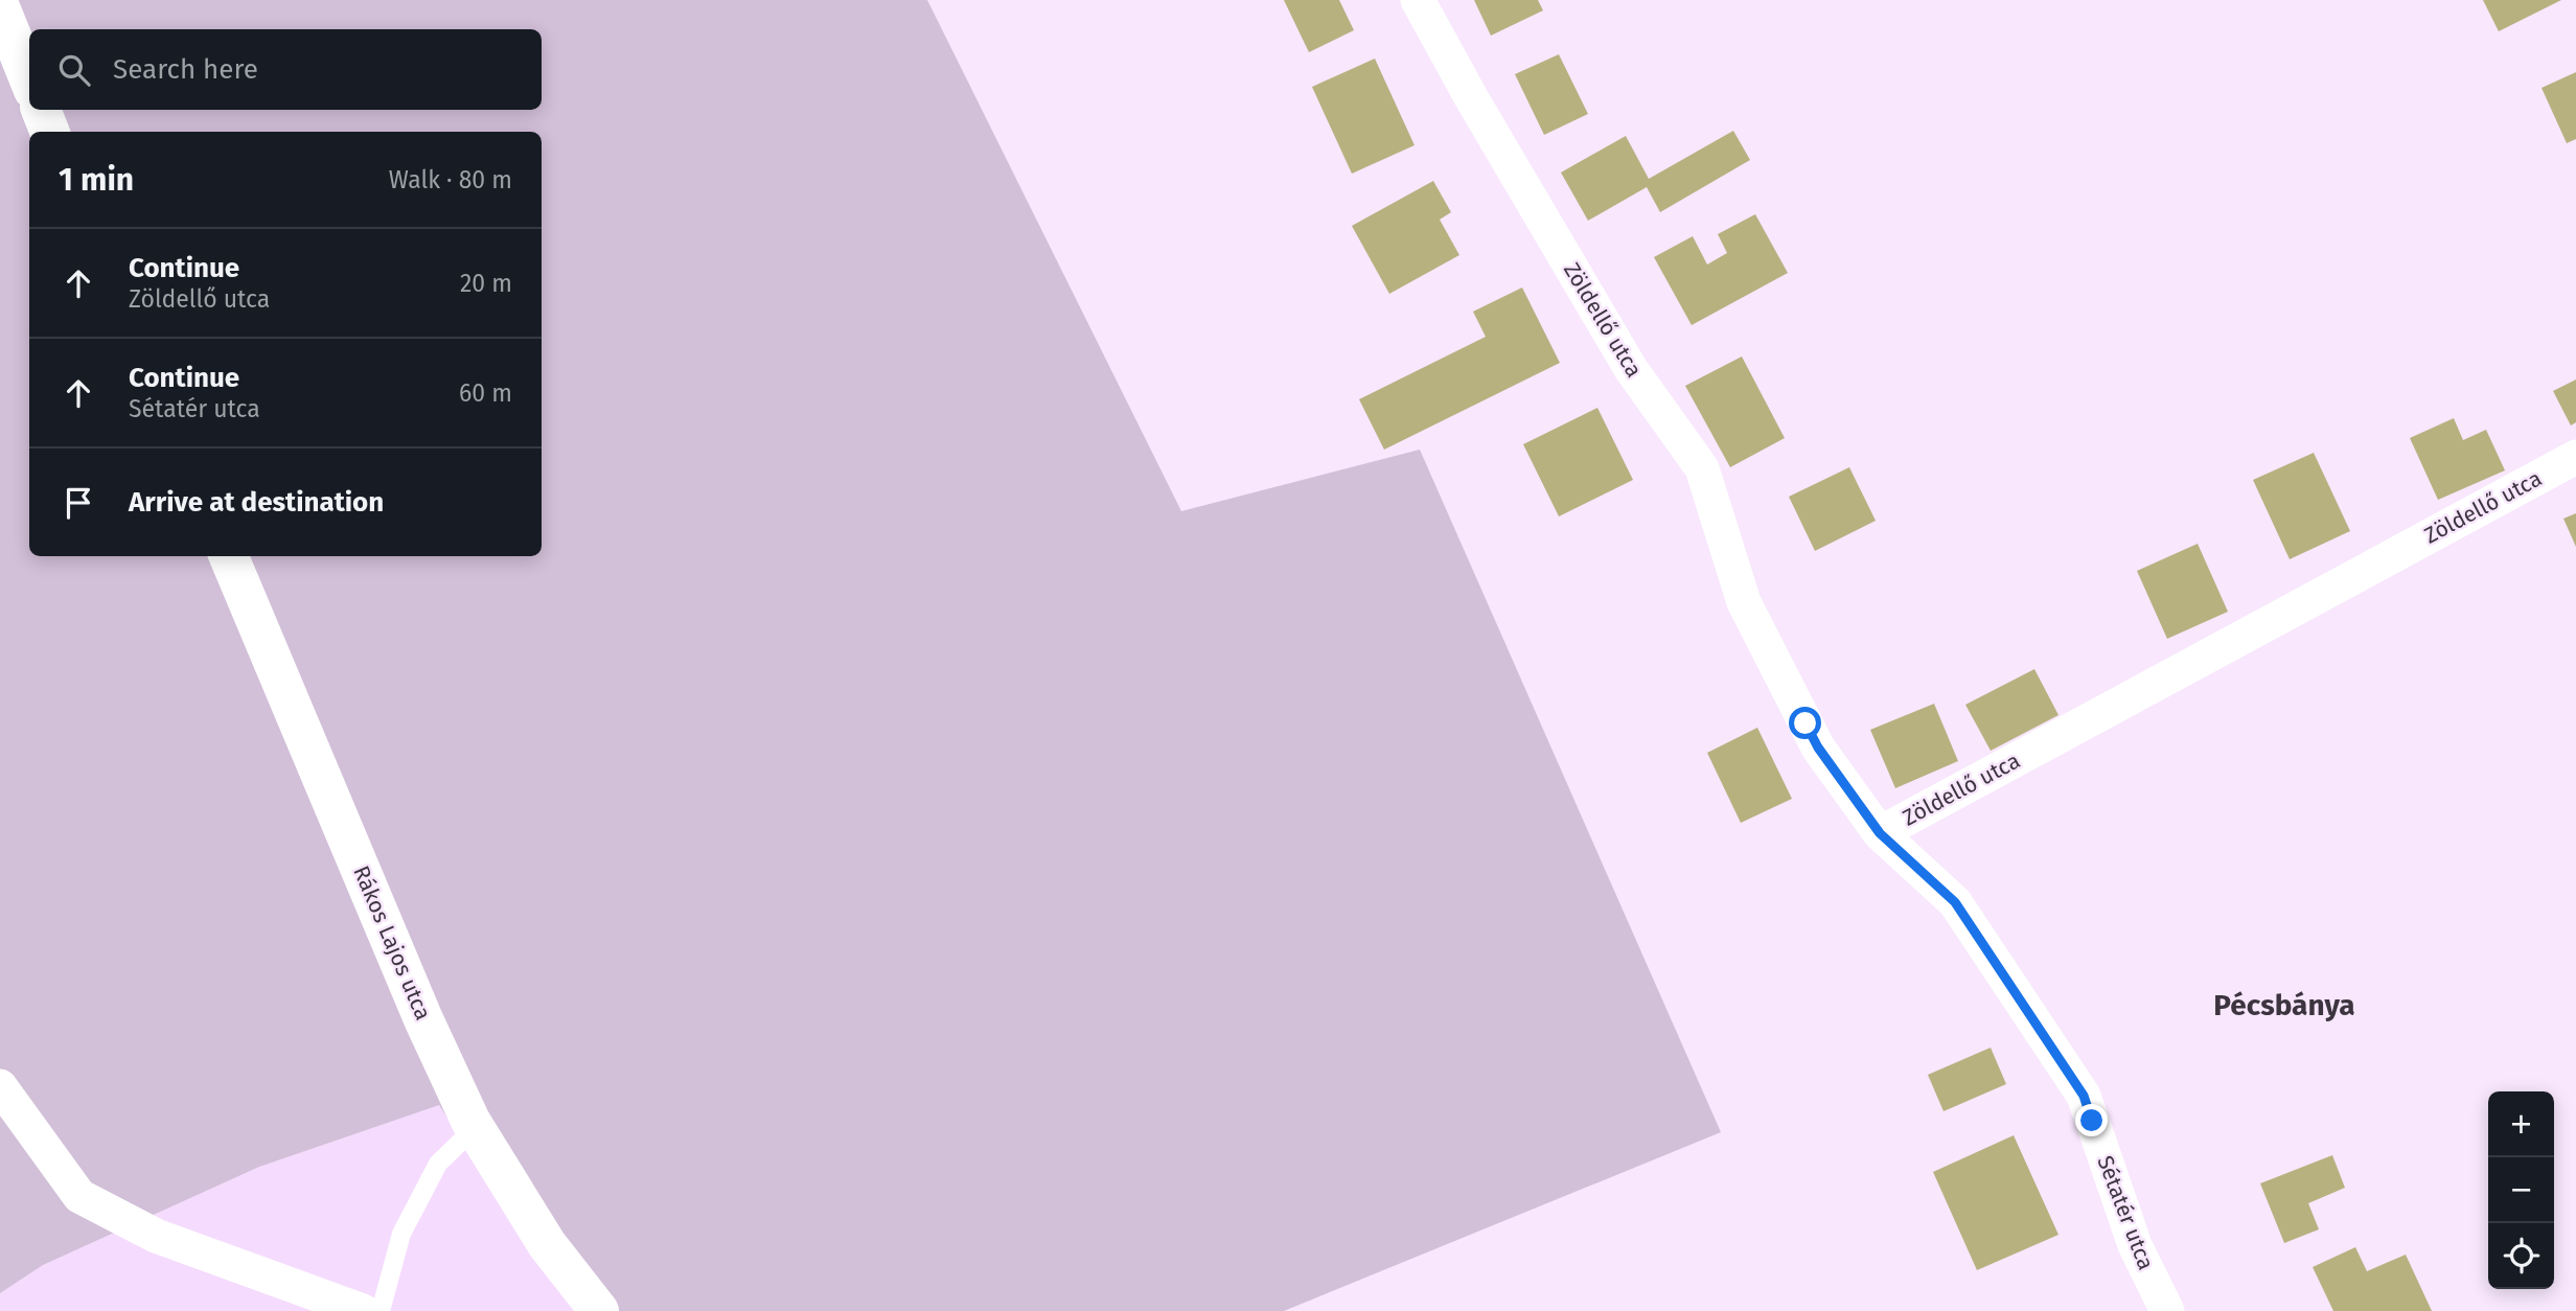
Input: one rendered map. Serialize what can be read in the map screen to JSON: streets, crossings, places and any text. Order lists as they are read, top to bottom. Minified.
{"streets":{"street":["Zöldellő utca","Rákos Lajos utca","Sétatér utca"]},"crossings":[["Zöldellő utca","Sétatér utca"]],"districts":["Pécsbánya"],"page":{"search":"Search here","heading":["1 min","Walk · 80 m"],"list":[["Continue","Zöldellő utca","20 m"],["Continue","Sétatér utca","60 m"],"Arrive at destination"],"map_buttons":["+","−"]}}
